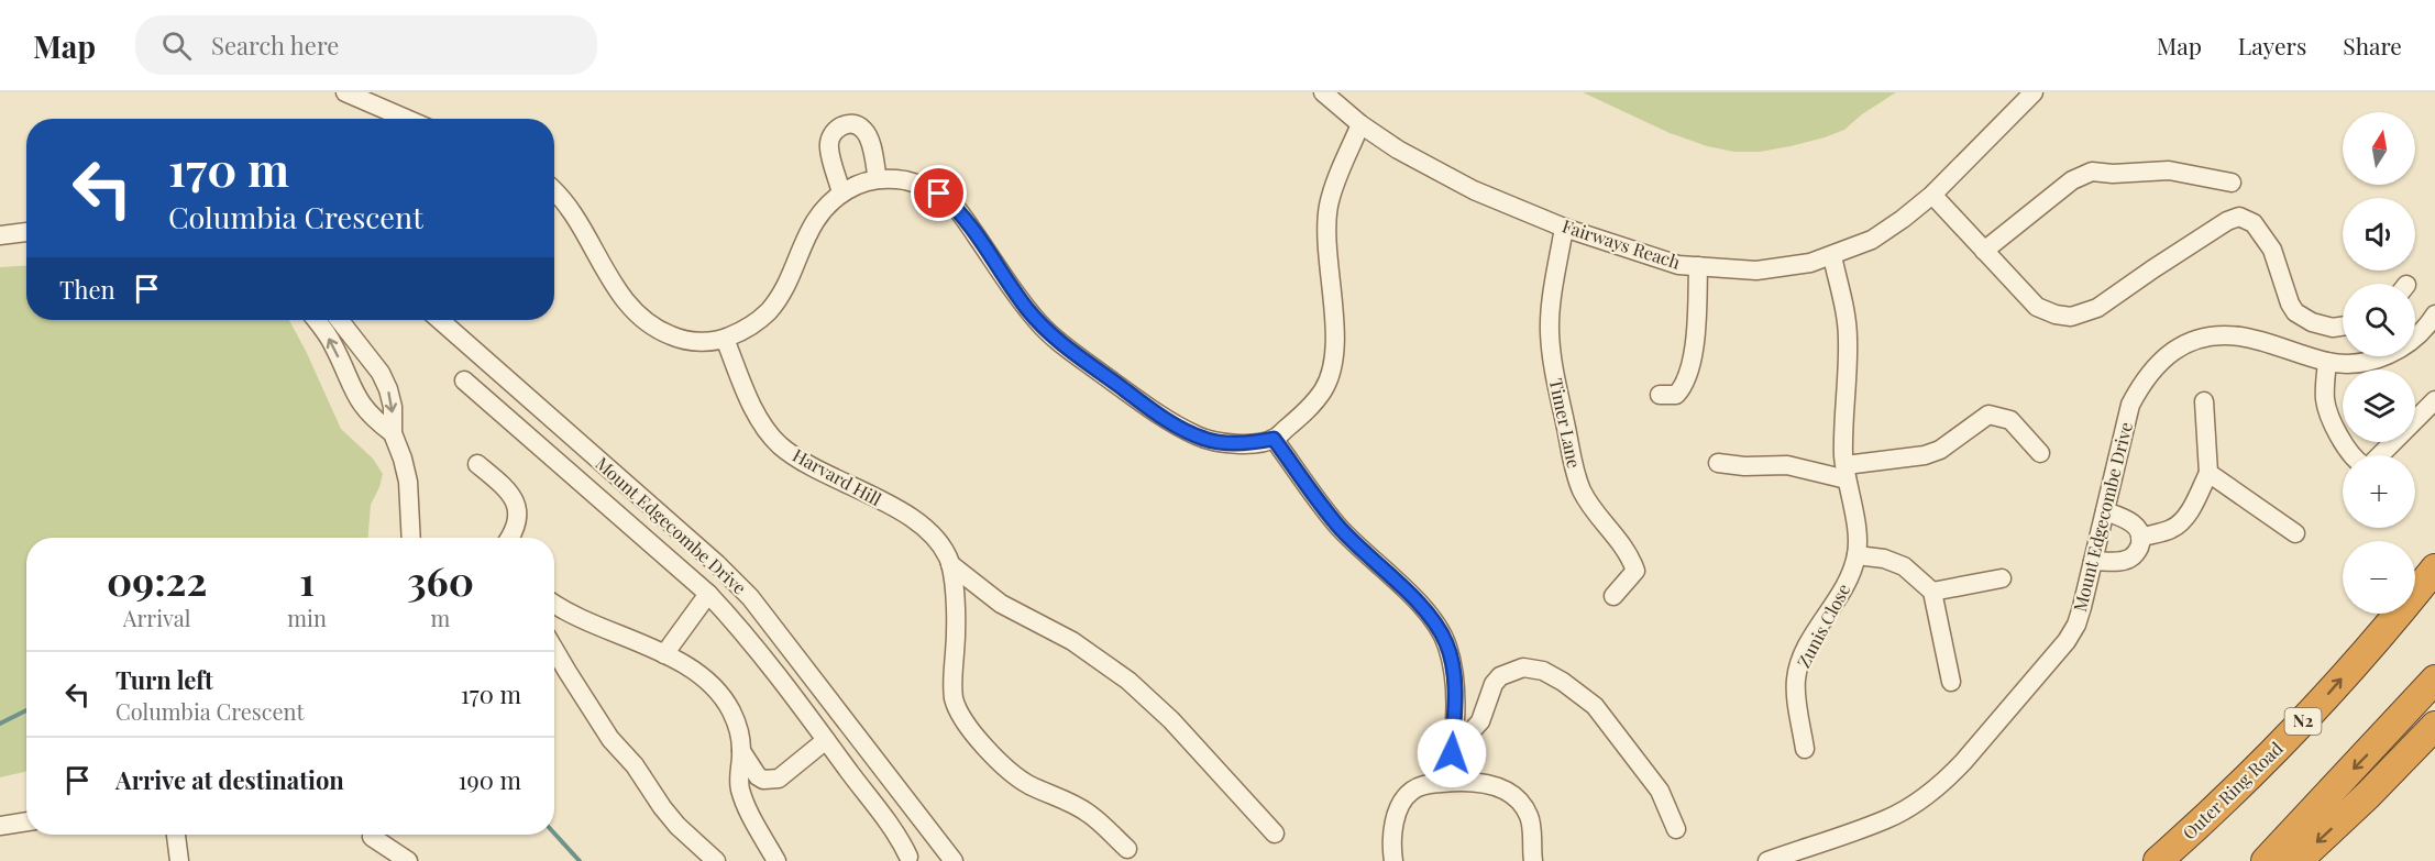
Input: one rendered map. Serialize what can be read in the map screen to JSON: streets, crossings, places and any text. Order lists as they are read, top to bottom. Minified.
{"streets":{"highway":["N2","Outer Ring Road"],"street":["Fairways Reach","Timer Lane","Harvard Hill","Mount Edgecombe Drive","Zunis Close"]},"crossings":[["Fairways Reach","Timer Lane"],["Fairways Reach","Zunis Close"]],"north":"top","page":{"header":"Map","search":"Search here","nav":["Map","Layers","Share"],"map_buttons":["+","−"],"turn":["170 m","Columbia Crescent"],"then":"Then","eta":["09:22","Arrival","1","min","360","m"],"list":[{"name":"Turn left","note":"Columbia Crescent","value":"170 m"},{"name":"Arrive at destination","value":"190 m"}]}}
